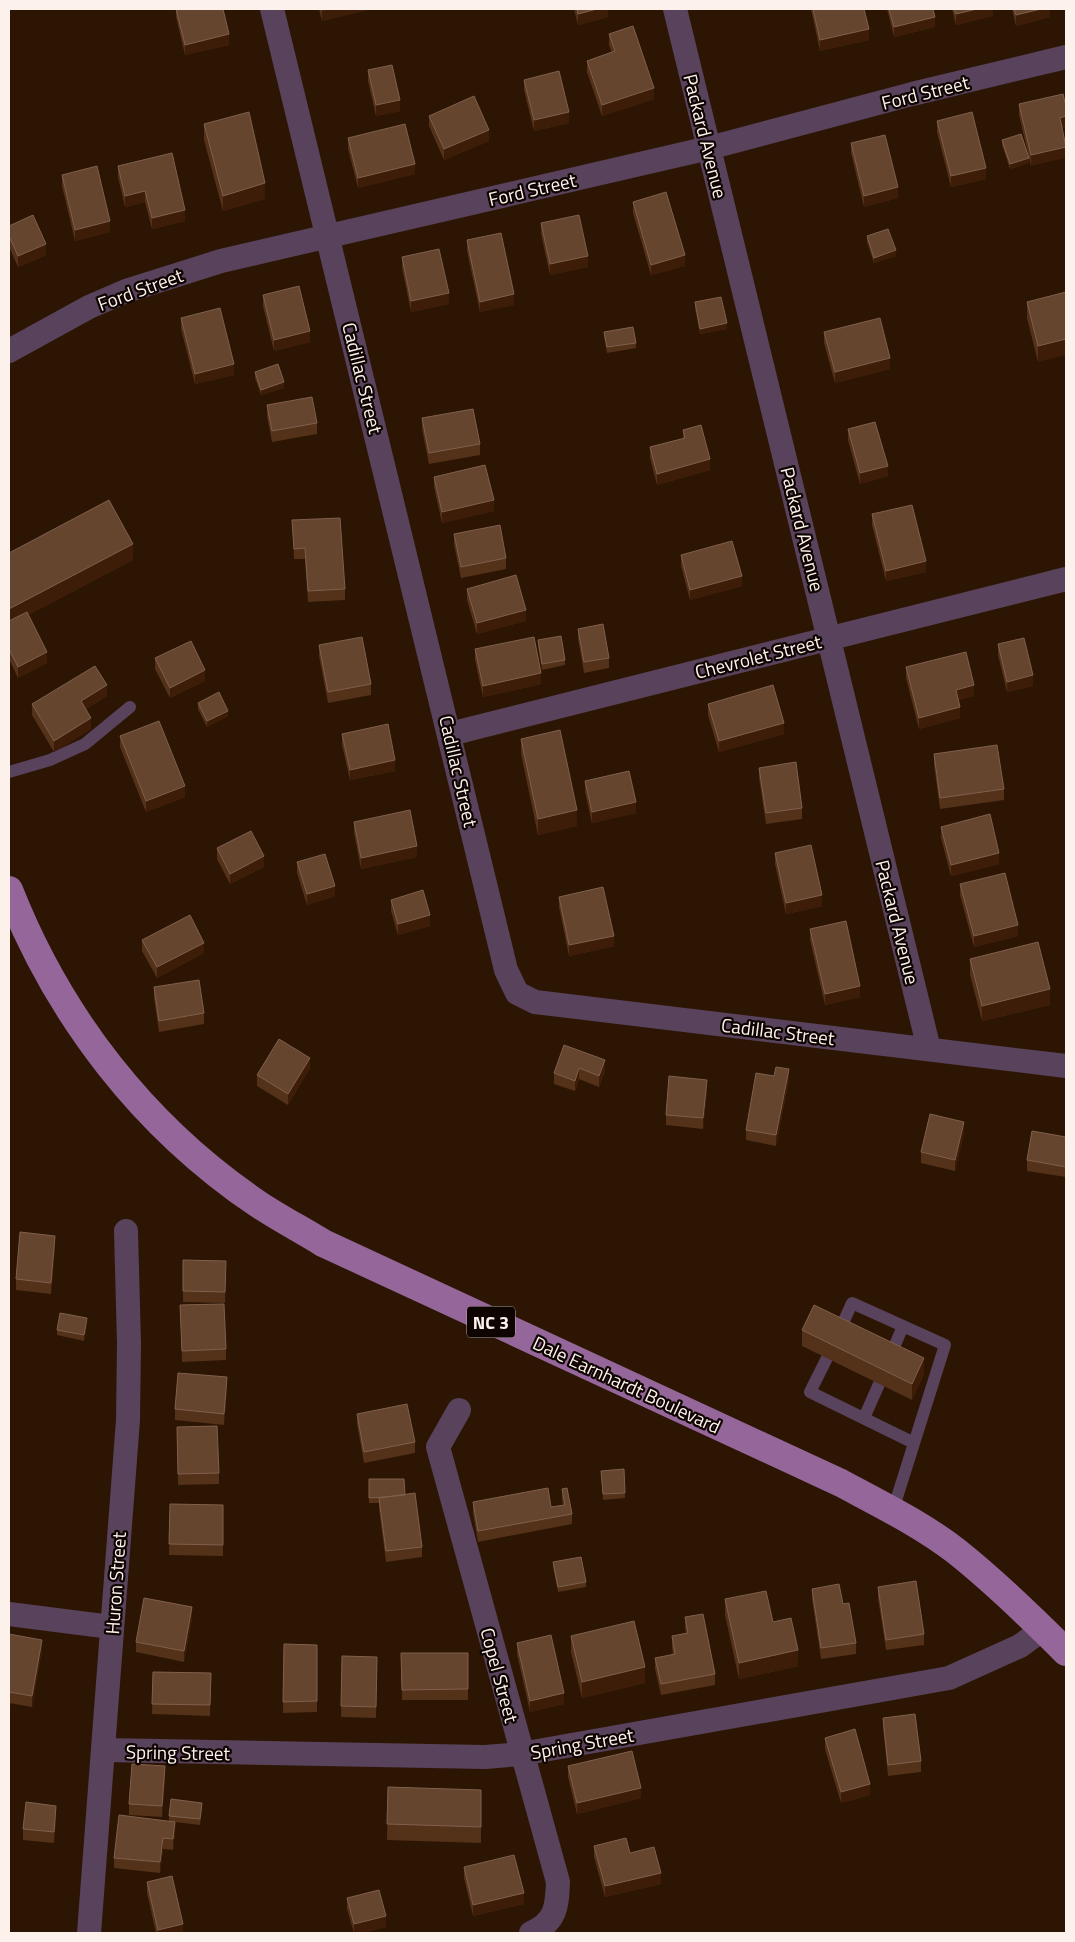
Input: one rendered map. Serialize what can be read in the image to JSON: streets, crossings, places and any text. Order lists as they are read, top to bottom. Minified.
{"streets":{"main road":["NC 3","Dale Earnhardt Boulevard"],"street":["Ford Street","Packard Avenue","Cadillac Street","Chevrolet Street","Huron Street","Copel Street","Spring Street"]},"crossings":[["Ford Street","Packard Avenue"],["Ford Street","Cadillac Street"],["Packard Avenue","Cadillac Street"],["Packard Avenue","Chevrolet Street"],["Cadillac Street","Chevrolet Street"],["Dale Earnhardt Boulevard","Spring Street"],["Huron Street","Spring Street"],["Copel Street","Spring Street"]]}
